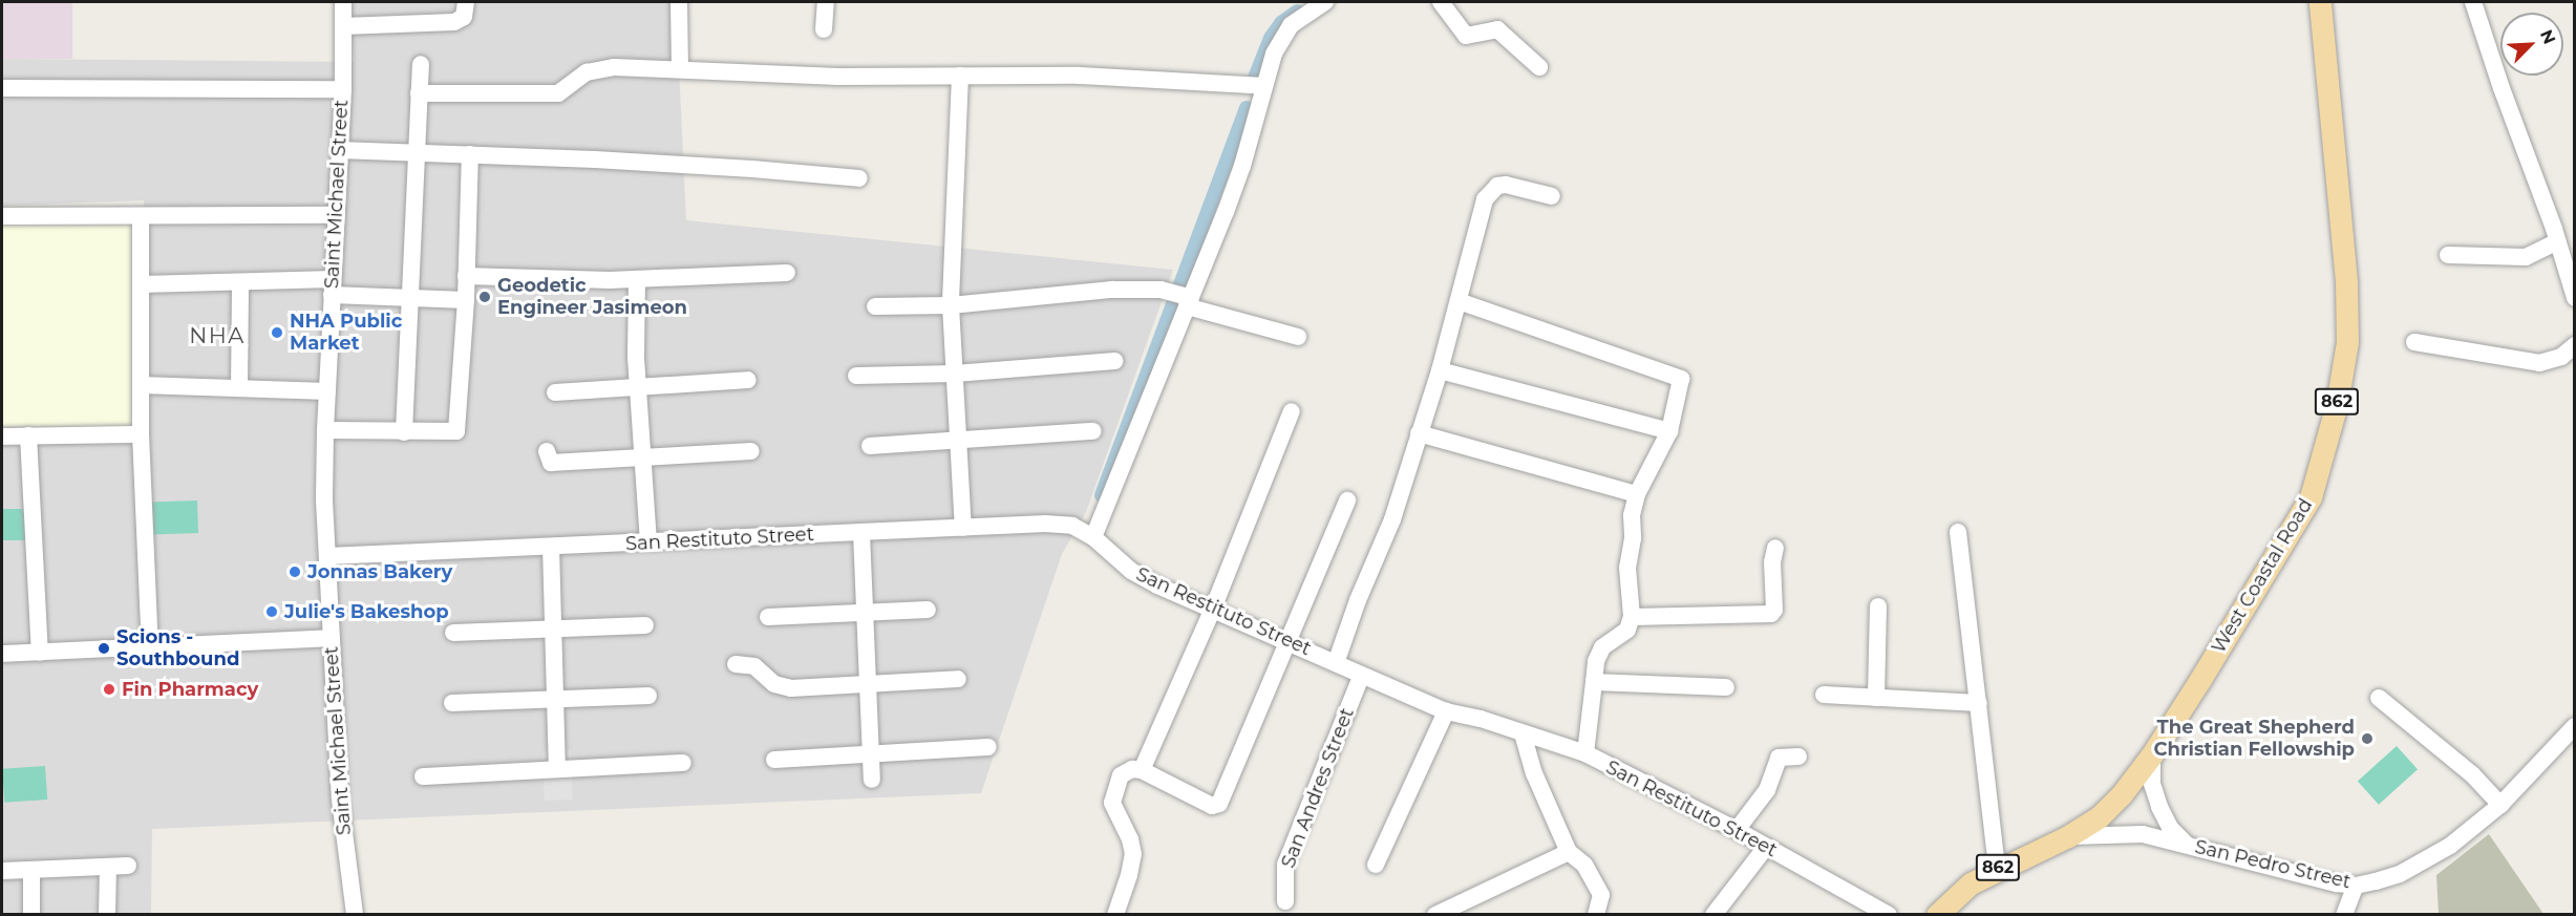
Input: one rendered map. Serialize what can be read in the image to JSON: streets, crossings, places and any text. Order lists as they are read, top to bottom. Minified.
{"streets":{"main road":["862","West Coastal Road","San Pedro Street"],"street":["Saint Michael Street","San Restituto Street","San Andres Street"]},"crossings":[["Saint Michael Street","San Restituto Street"],["San Restituto Street","San Andres Street"],["West Coastal Road","San Pedro Street"]],"districts":["NHA"],"places":["Geodetic Engineer Jasimeon","NHA Public Market","Jonnas Bakery","Julie's Bakeshop","Scions - Southbound","Fin Pharmacy","The Great Shepherd Christian Fellowship"],"north":"top right"}
